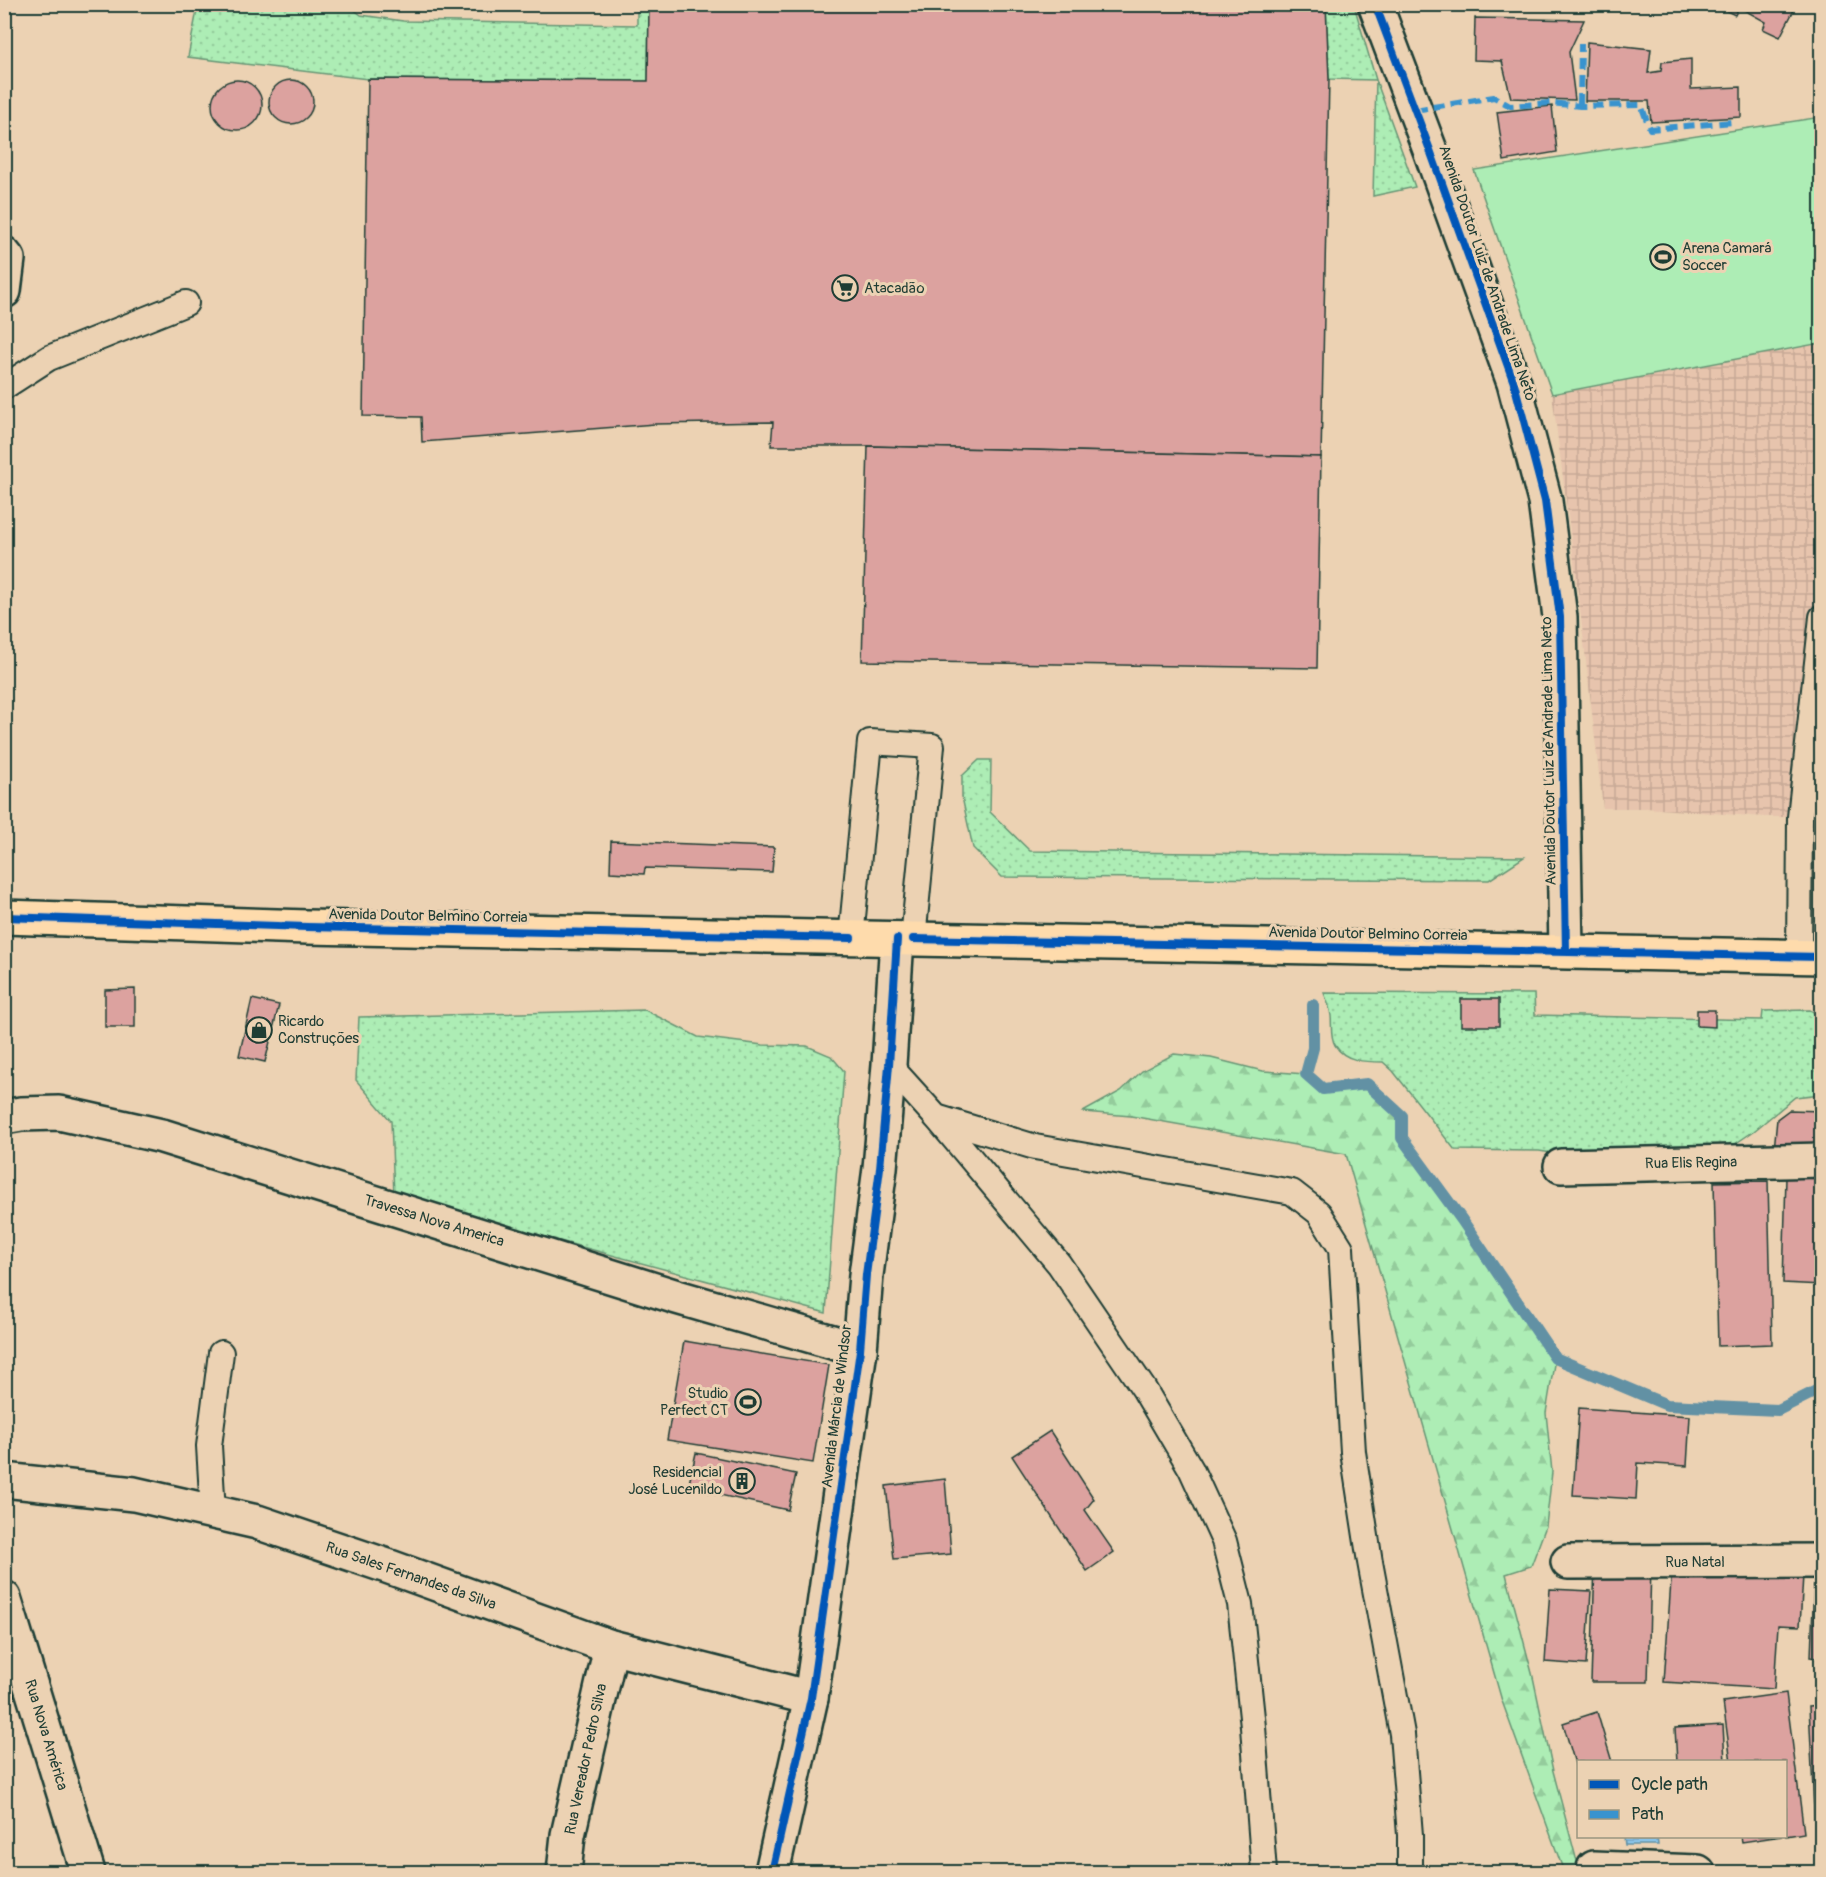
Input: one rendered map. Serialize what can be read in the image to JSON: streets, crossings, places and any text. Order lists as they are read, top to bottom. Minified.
{"streets":{"main road":["Avenida Doutor Belmino Correia"],"street":["Avenida Doutor Luiz de Andrade Lima Neto","Rua Elis Regina","Travessa Nova America","Avenida Márcia de Windsor","Rua Natal","Rua Sales Fernandes da Silva","Rua Nova América","Rua Vereador Pedro Silva"]},"crossings":[["Avenida Doutor Luiz de Andrade Lima Neto","Avenida Doutor Belmino Correia"],["Avenida Doutor Belmino Correia","Avenida Márcia de Windsor"],["Travessa Nova America","Avenida Márcia de Windsor"],["Avenida Márcia de Windsor","Rua Sales Fernandes da Silva"],["Rua Sales Fernandes da Silva","Rua Vereador Pedro Silva"]],"places":{"sports":["Arena Camará Soccer","Studio Perfect CT"],"supermarket":["Atacadão"],"shop":["Ricardo Construções"],"building":["Residencial José Lucenildo"]},"legend":["Cycle path","Path"]}
